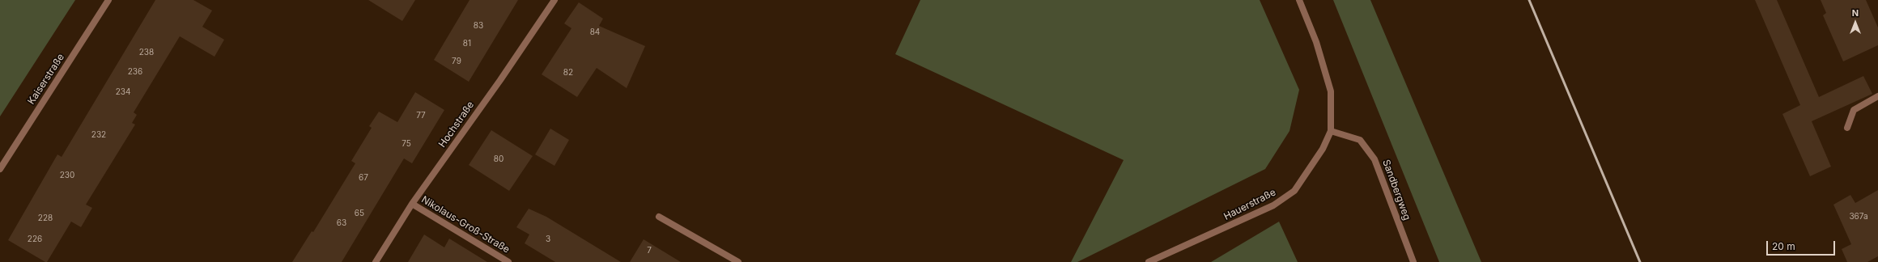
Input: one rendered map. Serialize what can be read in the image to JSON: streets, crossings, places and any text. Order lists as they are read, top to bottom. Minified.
{"streets":{"street":["Kaiserstraße","Hochstraße","Sandbergweg","Hauerstraße","Nikolaus-Groß-Straße"]},"crossings":[["Hochstraße","Nikolaus-Groß-Straße"],["Sandbergweg","Hauerstraße"]],"house_numbers":["83","84","81","238","79","236","82","234","77","232","75","80","230","67","65","367a","228","63","226","3","7"],"scale_bar":"20 m","north":"top"}
